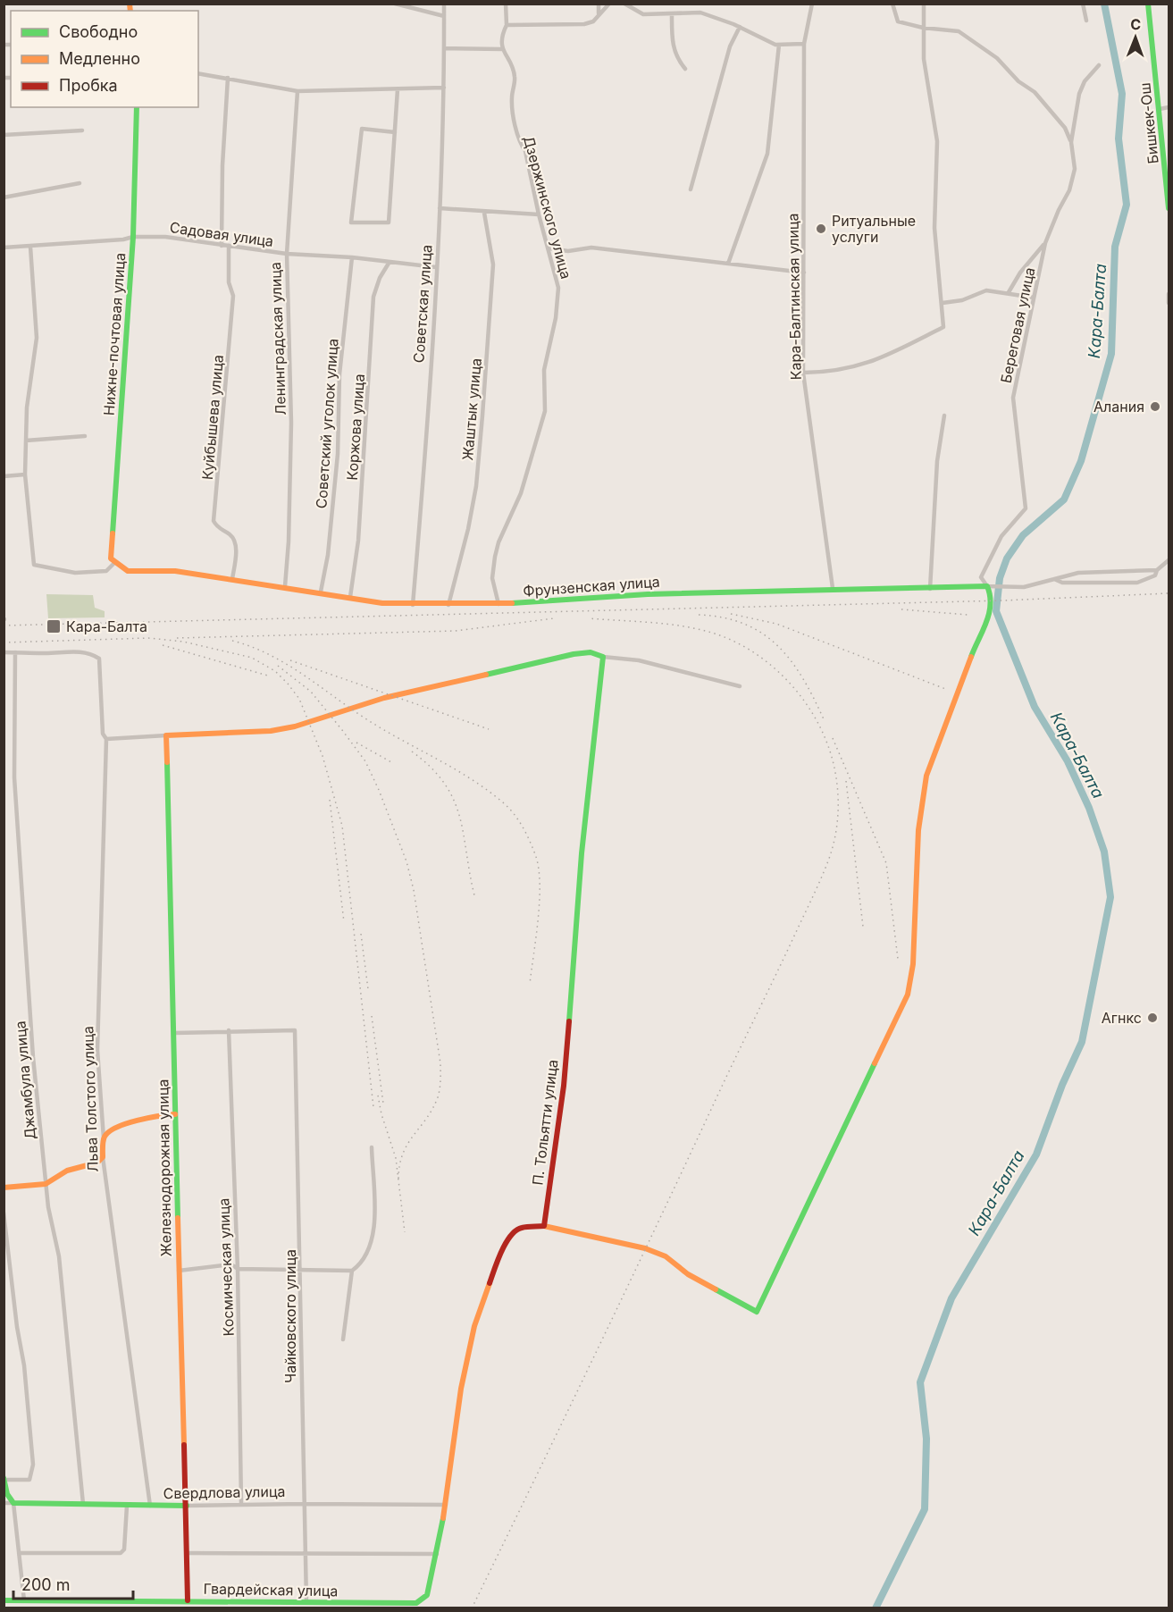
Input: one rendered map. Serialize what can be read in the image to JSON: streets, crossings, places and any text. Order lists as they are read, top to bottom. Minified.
{"streets":{"main road":["Бишкек-Ош","Нижне-почтовая улица","Фрунзенская улица","Льва Толстого улица","П. Тольятти улица","Железнодорожная улица","Свердлова улица","Гвардейская улица"],"street":["Дзержинского улица","Садовая улица","Кара-Балтинская улица","Советская улица","Береговая улица","Ленинградская улица","Жаштык улица","Куйбышева улица","Советский уголок улица","Коржова улица","Джамбула улица","Космическая улица","Чайковского улица"]},"crossings":[["Дзержинского улица","Фрунзенская улица"],["Садовая улица","Советская улица"],["Садовая улица","Нижне-почтовая улица"],["Садовая улица","Ленинградская улица"],["Садовая улица","Куйбышева улица"],["Садовая улица","Советский уголок улица"],["Садовая улица","Коржова улица"],["Кара-Балтинская улица","Фрунзенская улица"],["Советская улица","Фрунзенская улица"],["Береговая улица","Фрунзенская улица"],["Нижне-почтовая улица","Фрунзенская улица"],["Ленинградская улица","Фрунзенская улица"],["Жаштык улица","Фрунзенская улица"],["Куйбышева улица","Фрунзенская улица"],["Советский уголок улица","Фрунзенская улица"],["Коржова улица","Фрунзенская улица"],["Джамбула улица","Льва Толстого улица"],["Джамбула улица","Свердлова улица"],["Льва Толстого улица","Свердлова улица"],["Железнодорожная улица","Свердлова улица"],["Железнодорожная улица","Гвардейская улица"],["Космическая улица","Чайковского улица"],["Космическая улица","Свердлова улица"],["Чайковского улица","Свердлова улица"],["Чайковского улица","Гвардейская улица"]],"water":["Кара-Балта"],"places":{"other":["Ритуальные услуги","Алания","Агнкс"],"transit":["Кара-Балта"]},"legend":["Свободно","Медленно","Пробка"],"scale_bar":"200 m","north":"top"}
